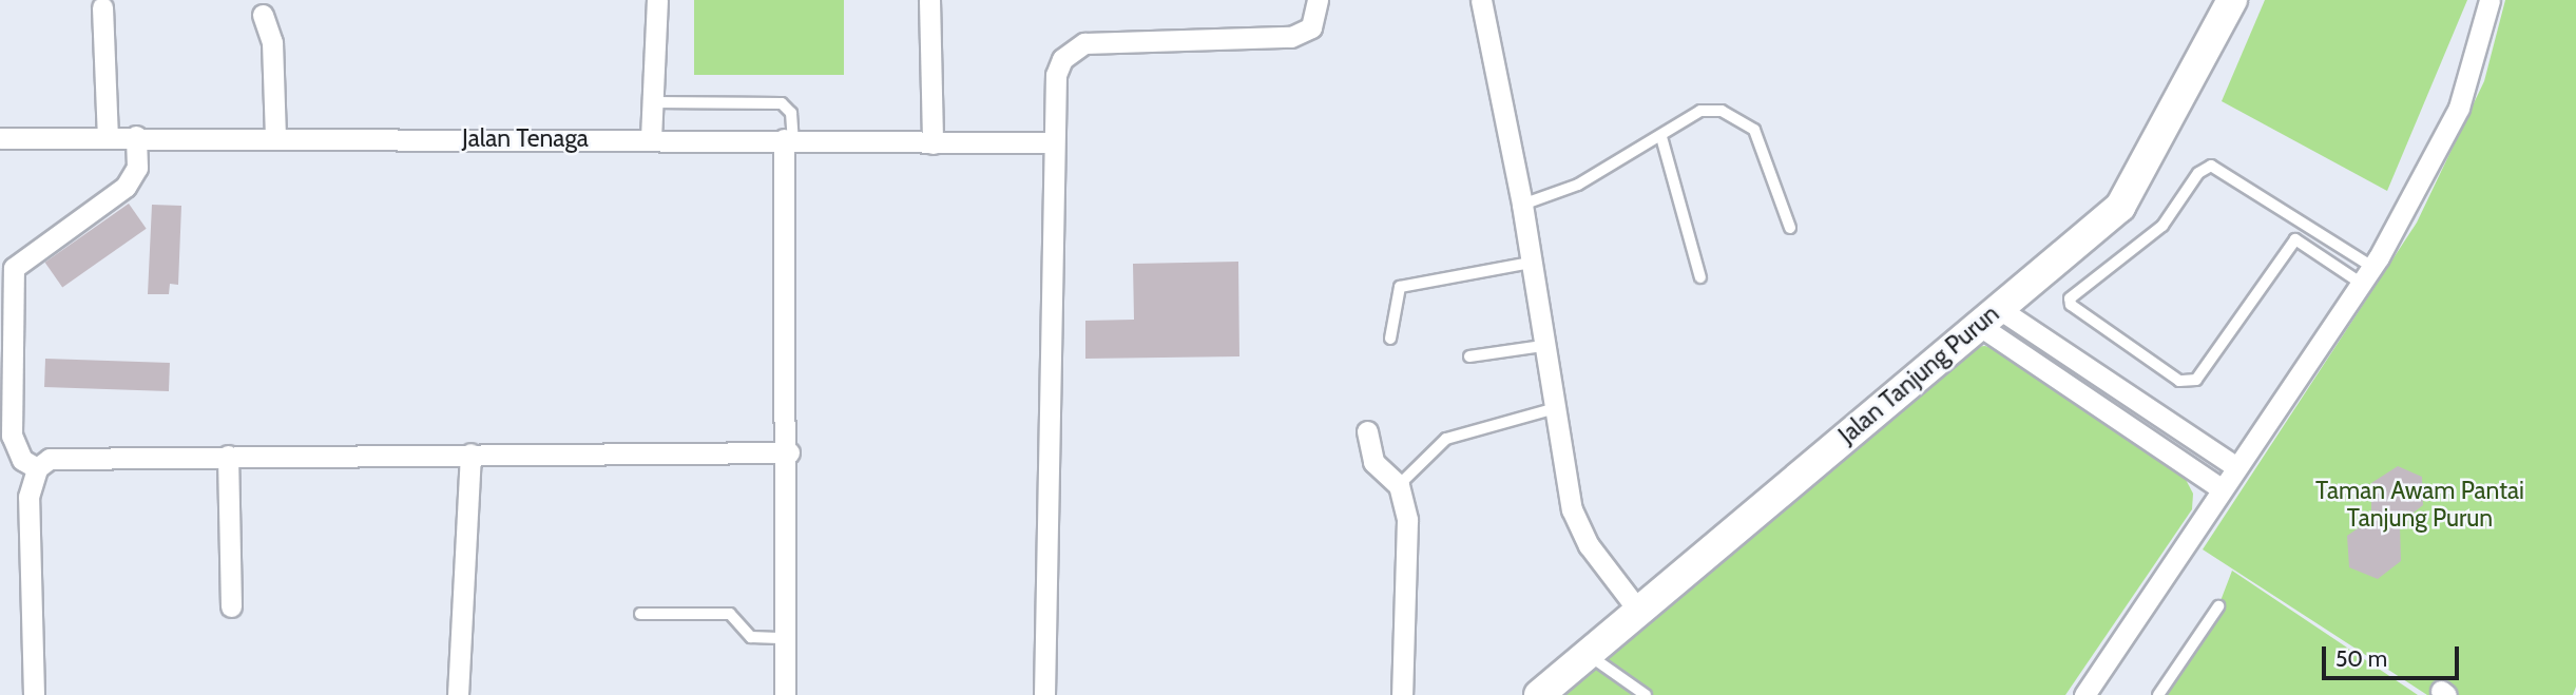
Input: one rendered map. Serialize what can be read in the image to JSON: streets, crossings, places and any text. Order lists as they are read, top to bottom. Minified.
{"streets":{"street":["Jalan Tenaga","Jalan Tanjung Purun"]},"parks":["Taman Awam Pantai Tanjung Purun"],"scale_bar":"50 m"}
